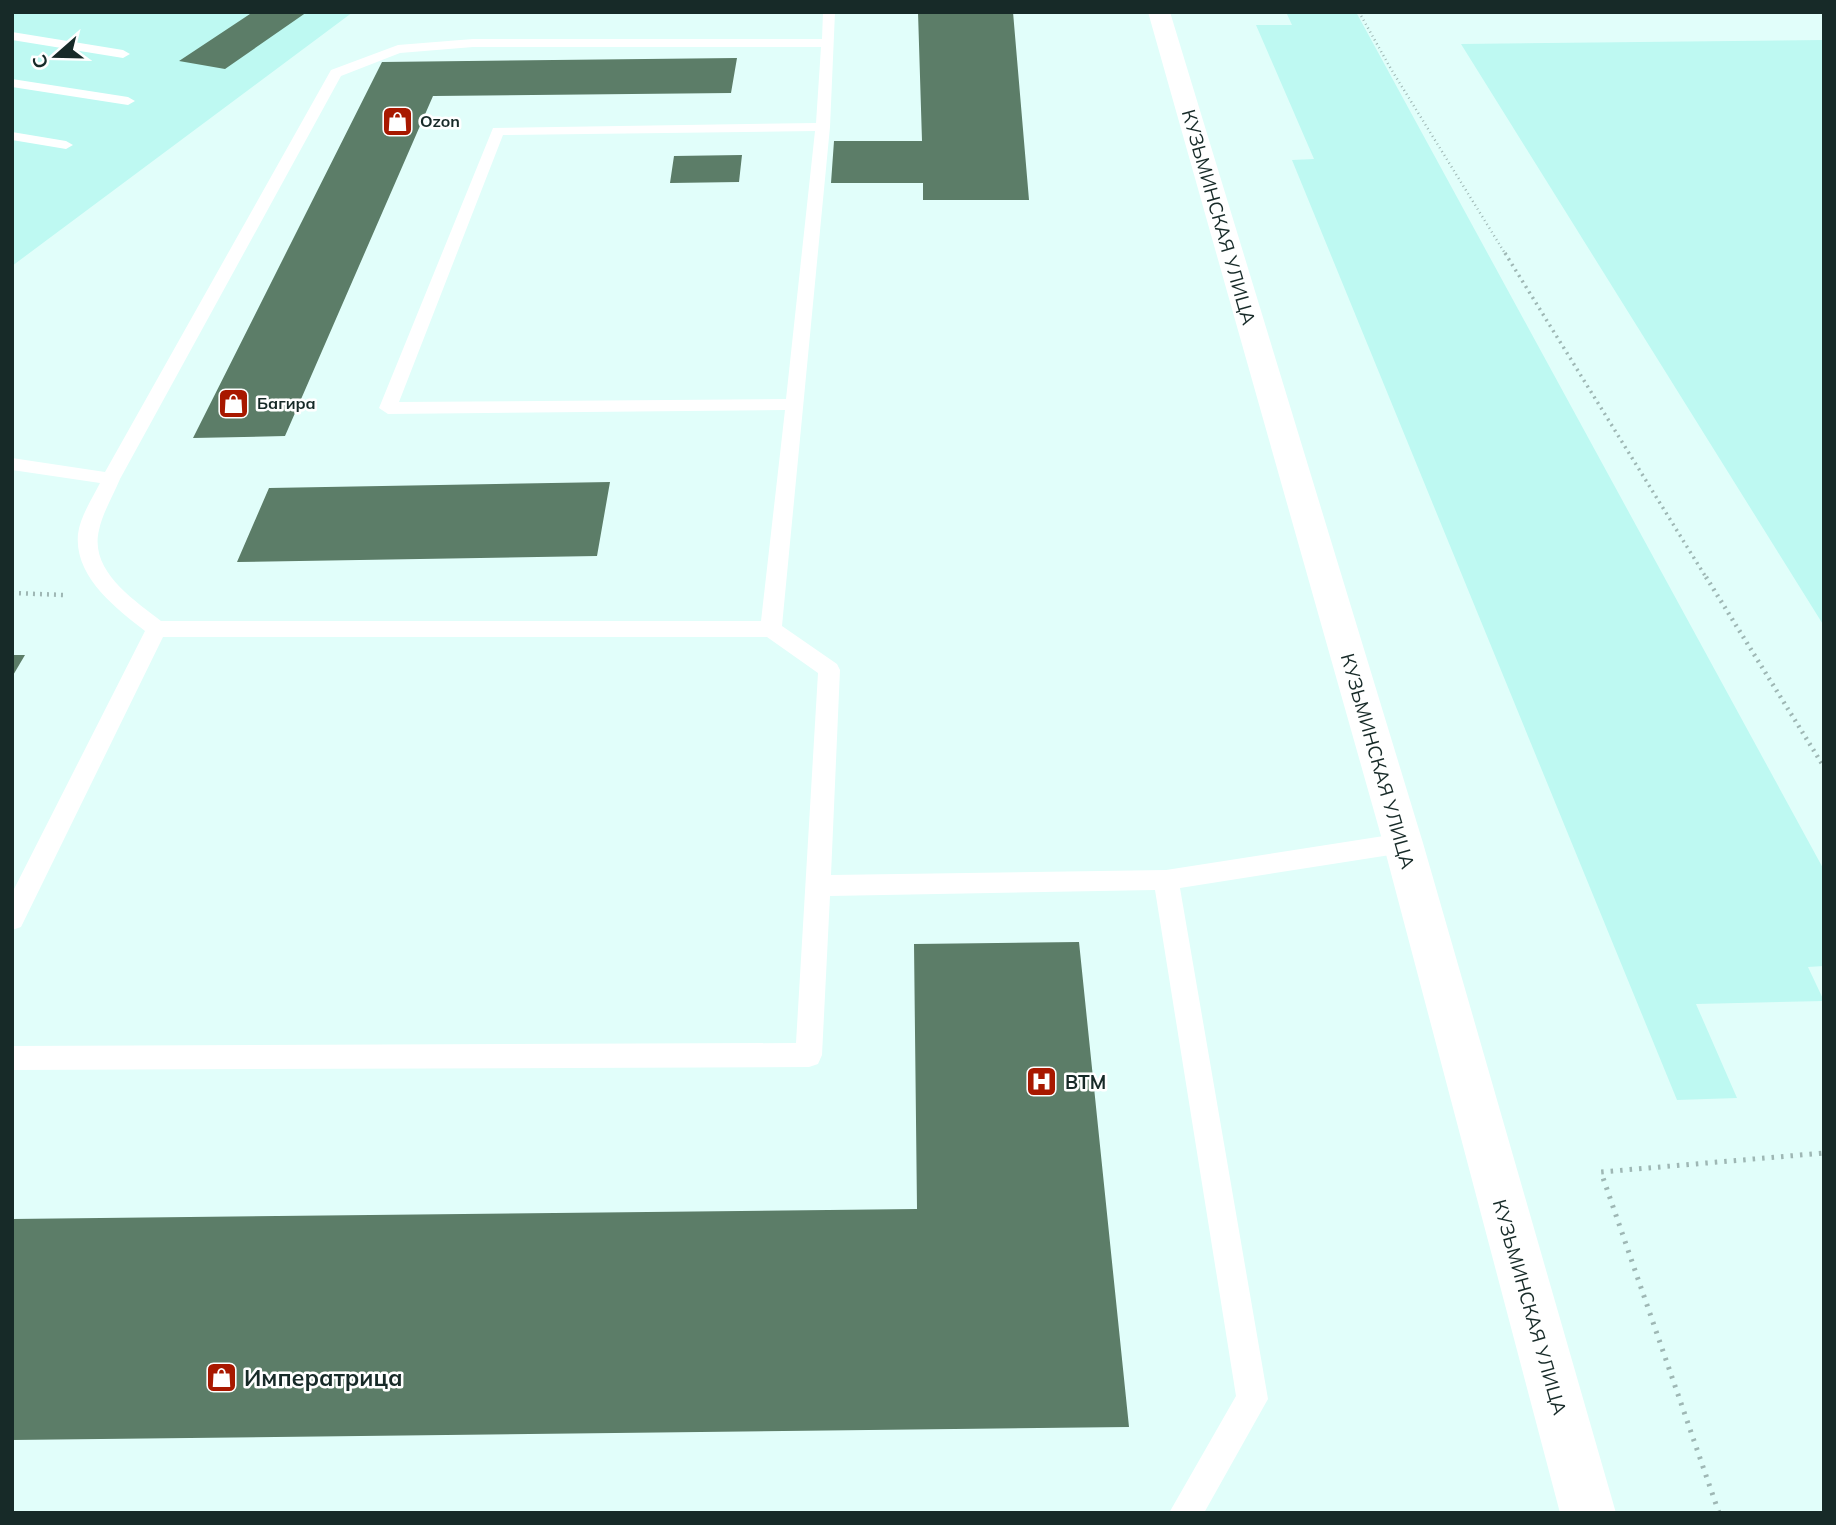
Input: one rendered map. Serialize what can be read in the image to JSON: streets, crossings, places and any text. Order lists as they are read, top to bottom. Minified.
{"streets":{"street":["КУЗЬМИНСКАЯ УЛИЦА"]},"places":{"shop":["Ozon","Багира","Императрица"],"hospital":["ВТМ"]},"north":"left"}
